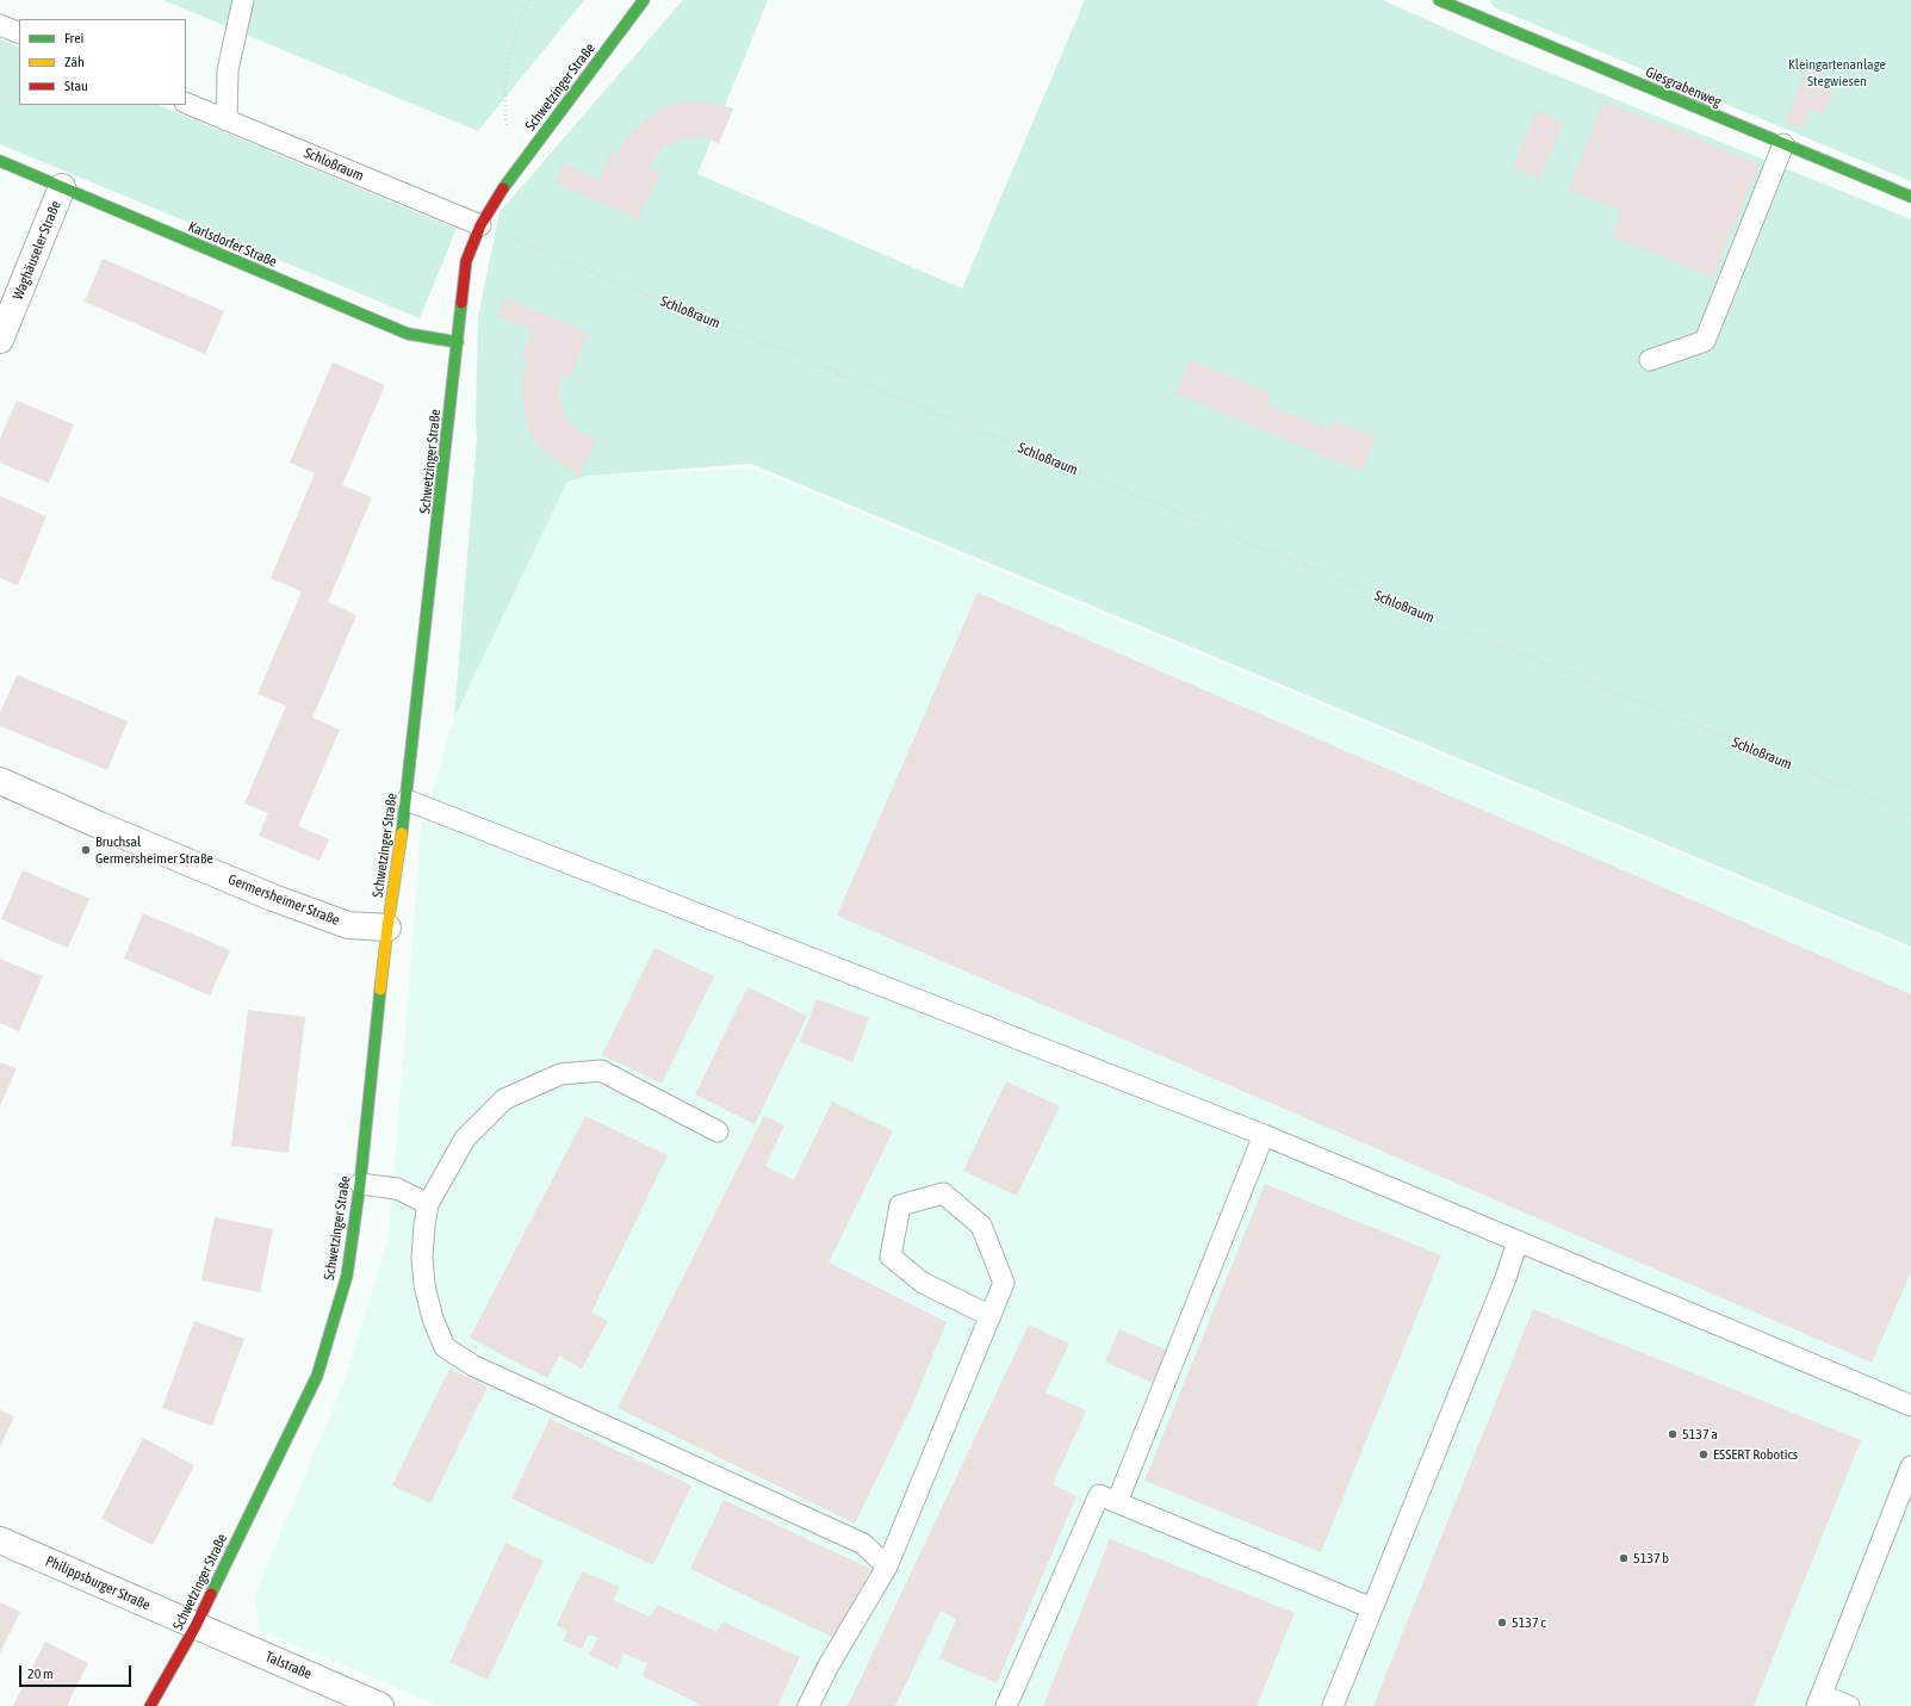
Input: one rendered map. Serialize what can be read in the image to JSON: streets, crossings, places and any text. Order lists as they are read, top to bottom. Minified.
{"streets":{"street":["Schwetzinger Straße","Giesgrabenweg","Karlsdorfer Straße","Waghäuseler Straße","Germersheimer Straße","Philippsburger Straße","Talstraße"],"lane":["Schloßraum"]},"crossings":[["Schwetzinger Straße","Schloßraum"],["Schwetzinger Straße","Karlsdorfer Straße"],["Schwetzinger Straße","Germersheimer Straße"],["Schwetzinger Straße","Philippsburger Straße"],["Schwetzinger Straße","Talstraße"],["Karlsdorfer Straße","Waghäuseler Straße"],["Philippsburger Straße","Talstraße"]],"parks":["Kleingartenanlage Stegwiesen"],"places":["Bruchsal Germersheimer Straße","5137 a","ESSERT Robotics","5137 b","5137 c"],"legend":["Frei","Zäh","Stau"],"scale_bar":"20 m"}
